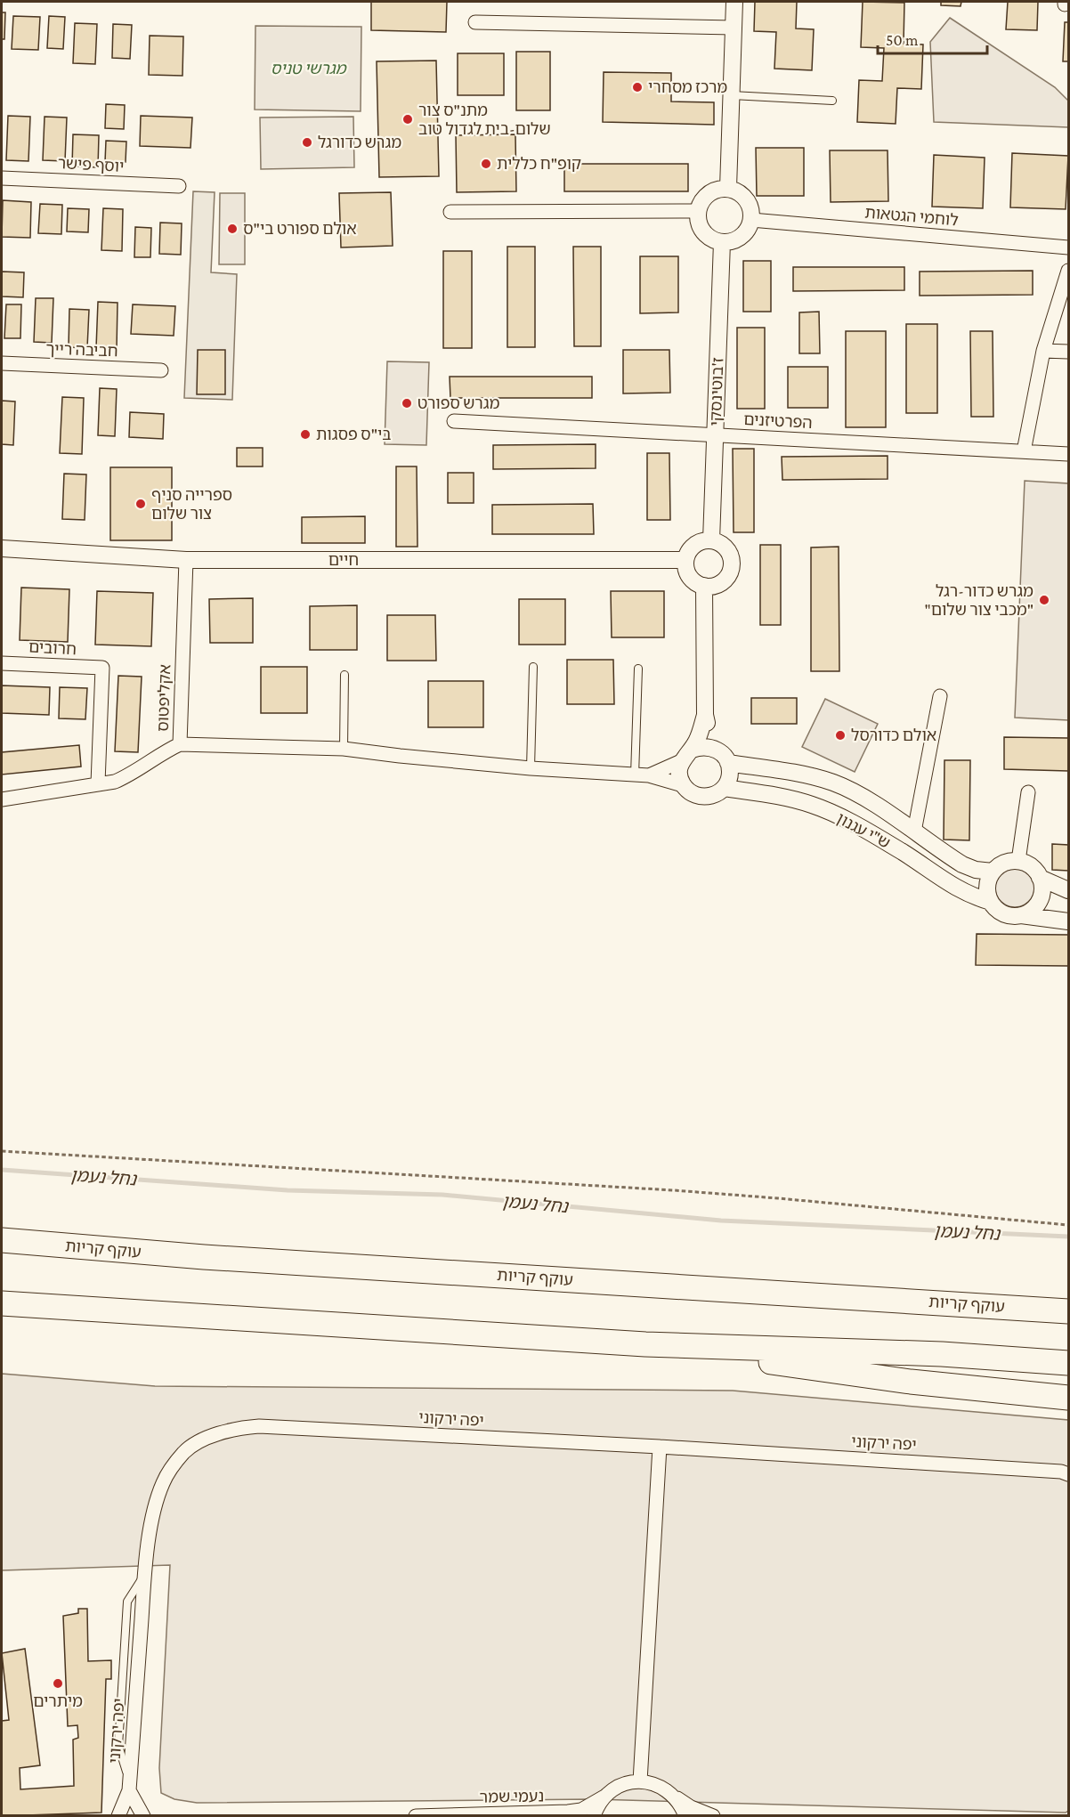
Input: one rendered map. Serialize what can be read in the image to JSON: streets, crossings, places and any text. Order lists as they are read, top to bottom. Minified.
{"streets":{"highway":["עוקף קריות"],"street":["יוסף פישר","לוחמי הגטאות","חביבה רייך","ז'בוטינסקי","הפרטיזנים","חיים","חרובים","אקליפטוס","ש\"י עגנון","יפה ירקוני","נעמי שמר"]},"crossings":[["לוחמי הגטאות","ז'בוטינסקי"],["ז'בוטינסקי","הפרטיזנים"],["ז'בוטינסקי","חיים"],["חיים","אקליפטוס"],["חרובים","אקליפטוס"]],"water":["נחל נעמן"],"parks":["מגרשי טניס"],"places":["מרכז מסחרי","מתנ\"ס צור שלום-בית לגדול טוב","מגרש כדורגל","קופ\"ח כללית","אולם ספורט בי\"ס","מגרש ספורט","בי\"ס פסגות","ספרייה סניף צור שלום","מגרש כדור-רגל \"מכבי צור שלום\"","אולם כדורסל","מיתרים"],"scale_bar":"50 m"}
